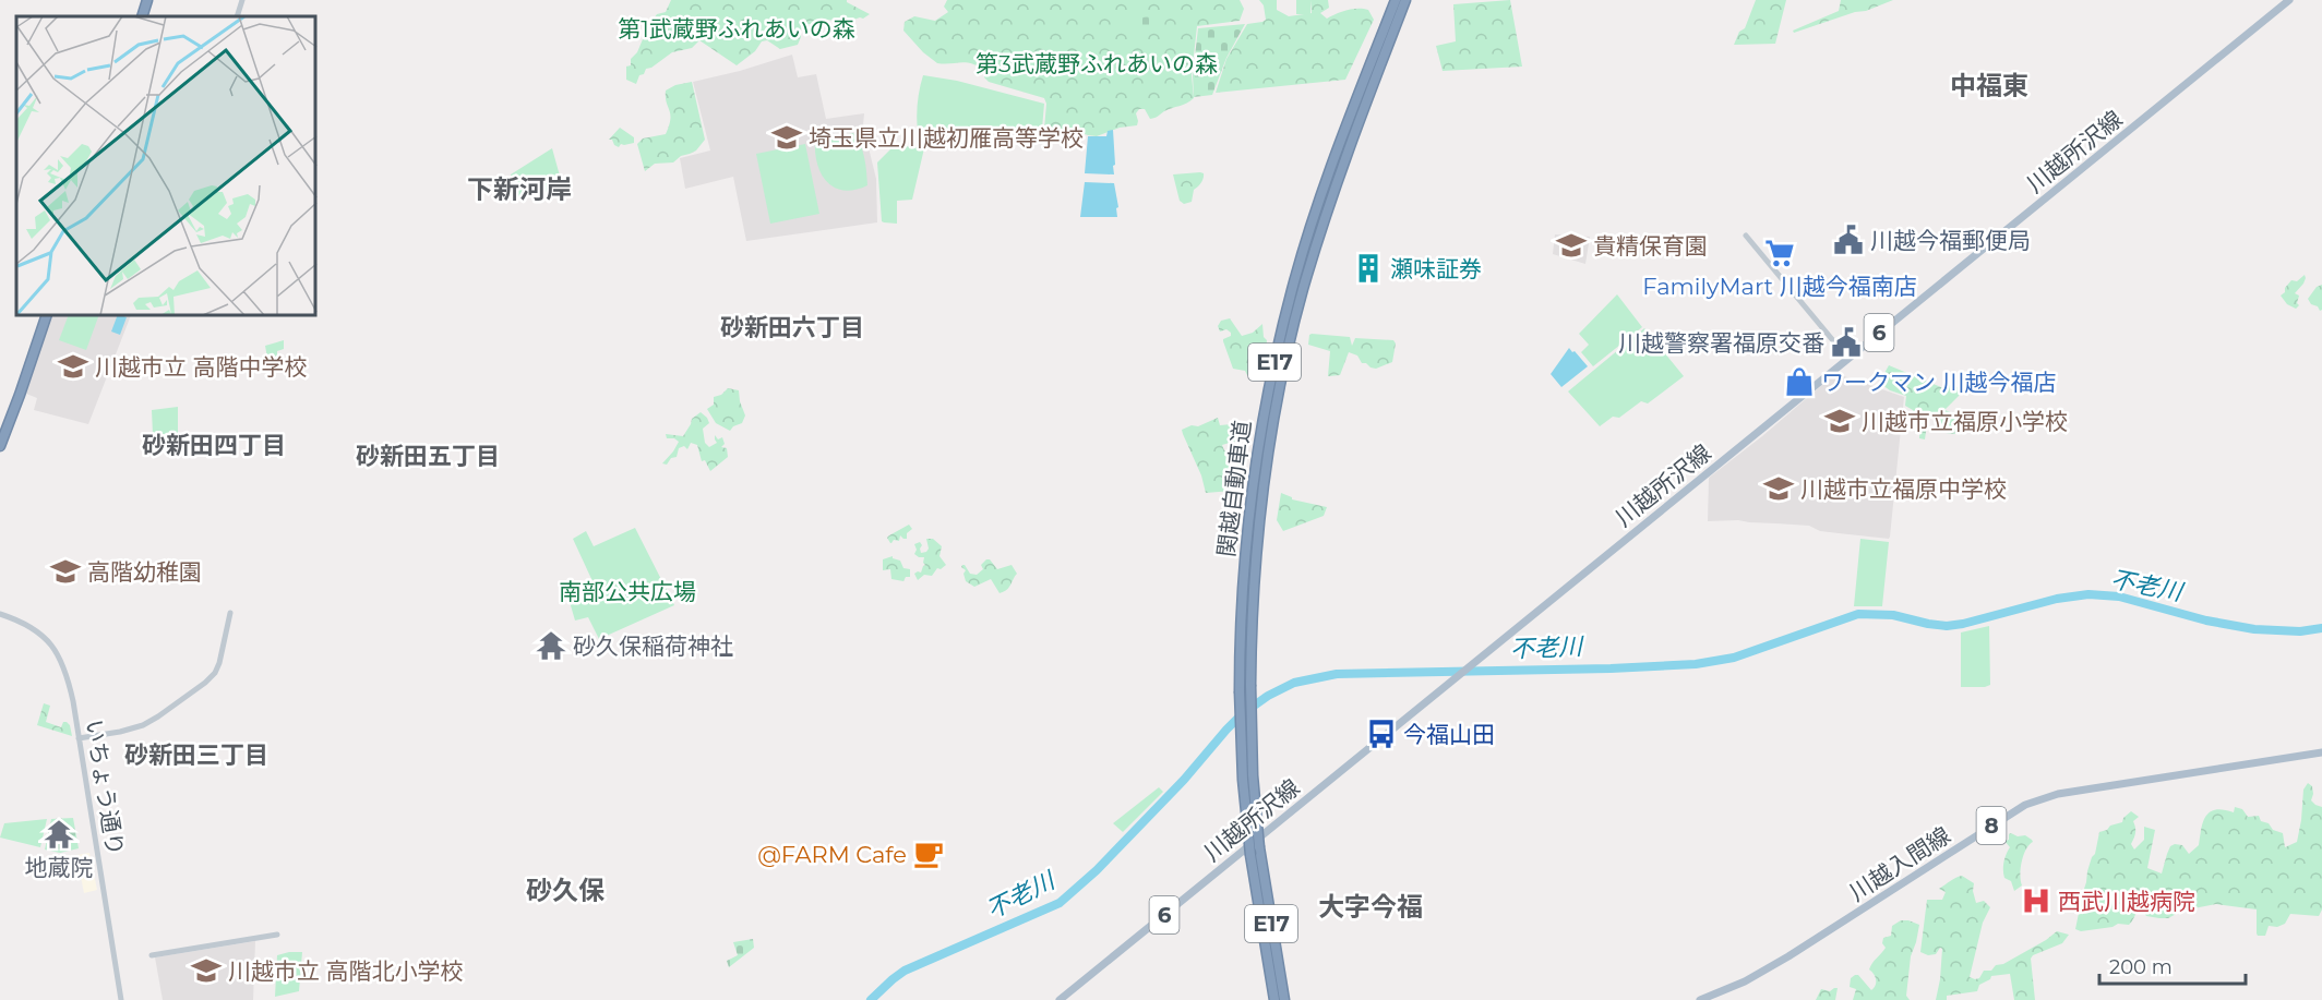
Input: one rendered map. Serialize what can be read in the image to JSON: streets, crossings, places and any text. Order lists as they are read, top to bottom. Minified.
{"streets":{"highway":["E17","関越自動車道"],"main road":["川越所沢線","6","8","川越入間線"],"street":["いちょう通り"]},"districts":["中福東","下新河岸","砂新田六丁目","砂新田四丁目","砂新田五丁目","砂新田三丁目","砂久保","大字今福"],"water":["不老川"],"parks":["第1武蔵野ふれあいの森","第3武蔵野ふれあいの森","南部公共広場"],"places":{"school or university":["埼玉県立川越初雁高等学校","貴精保育園","川越市立 高階中学校","川越市立福原小学校","川越市立福原中学校","高階幼稚園","川越市立 高階北小学校"],"public building":["川越今福郵便局","川越警察署福原交番"],"supermarket":["FamilyMart 川越今福南店"],"building":["瀬味証券"],"shop":["ワークマン 川越今福店"],"temple":["砂久保稲荷神社","地蔵院"],"bus stop":["今福山田"],"cafe":["@FARM Cafe"],"hospital":["西武川越病院"]},"scale_bar":"200 m"}
